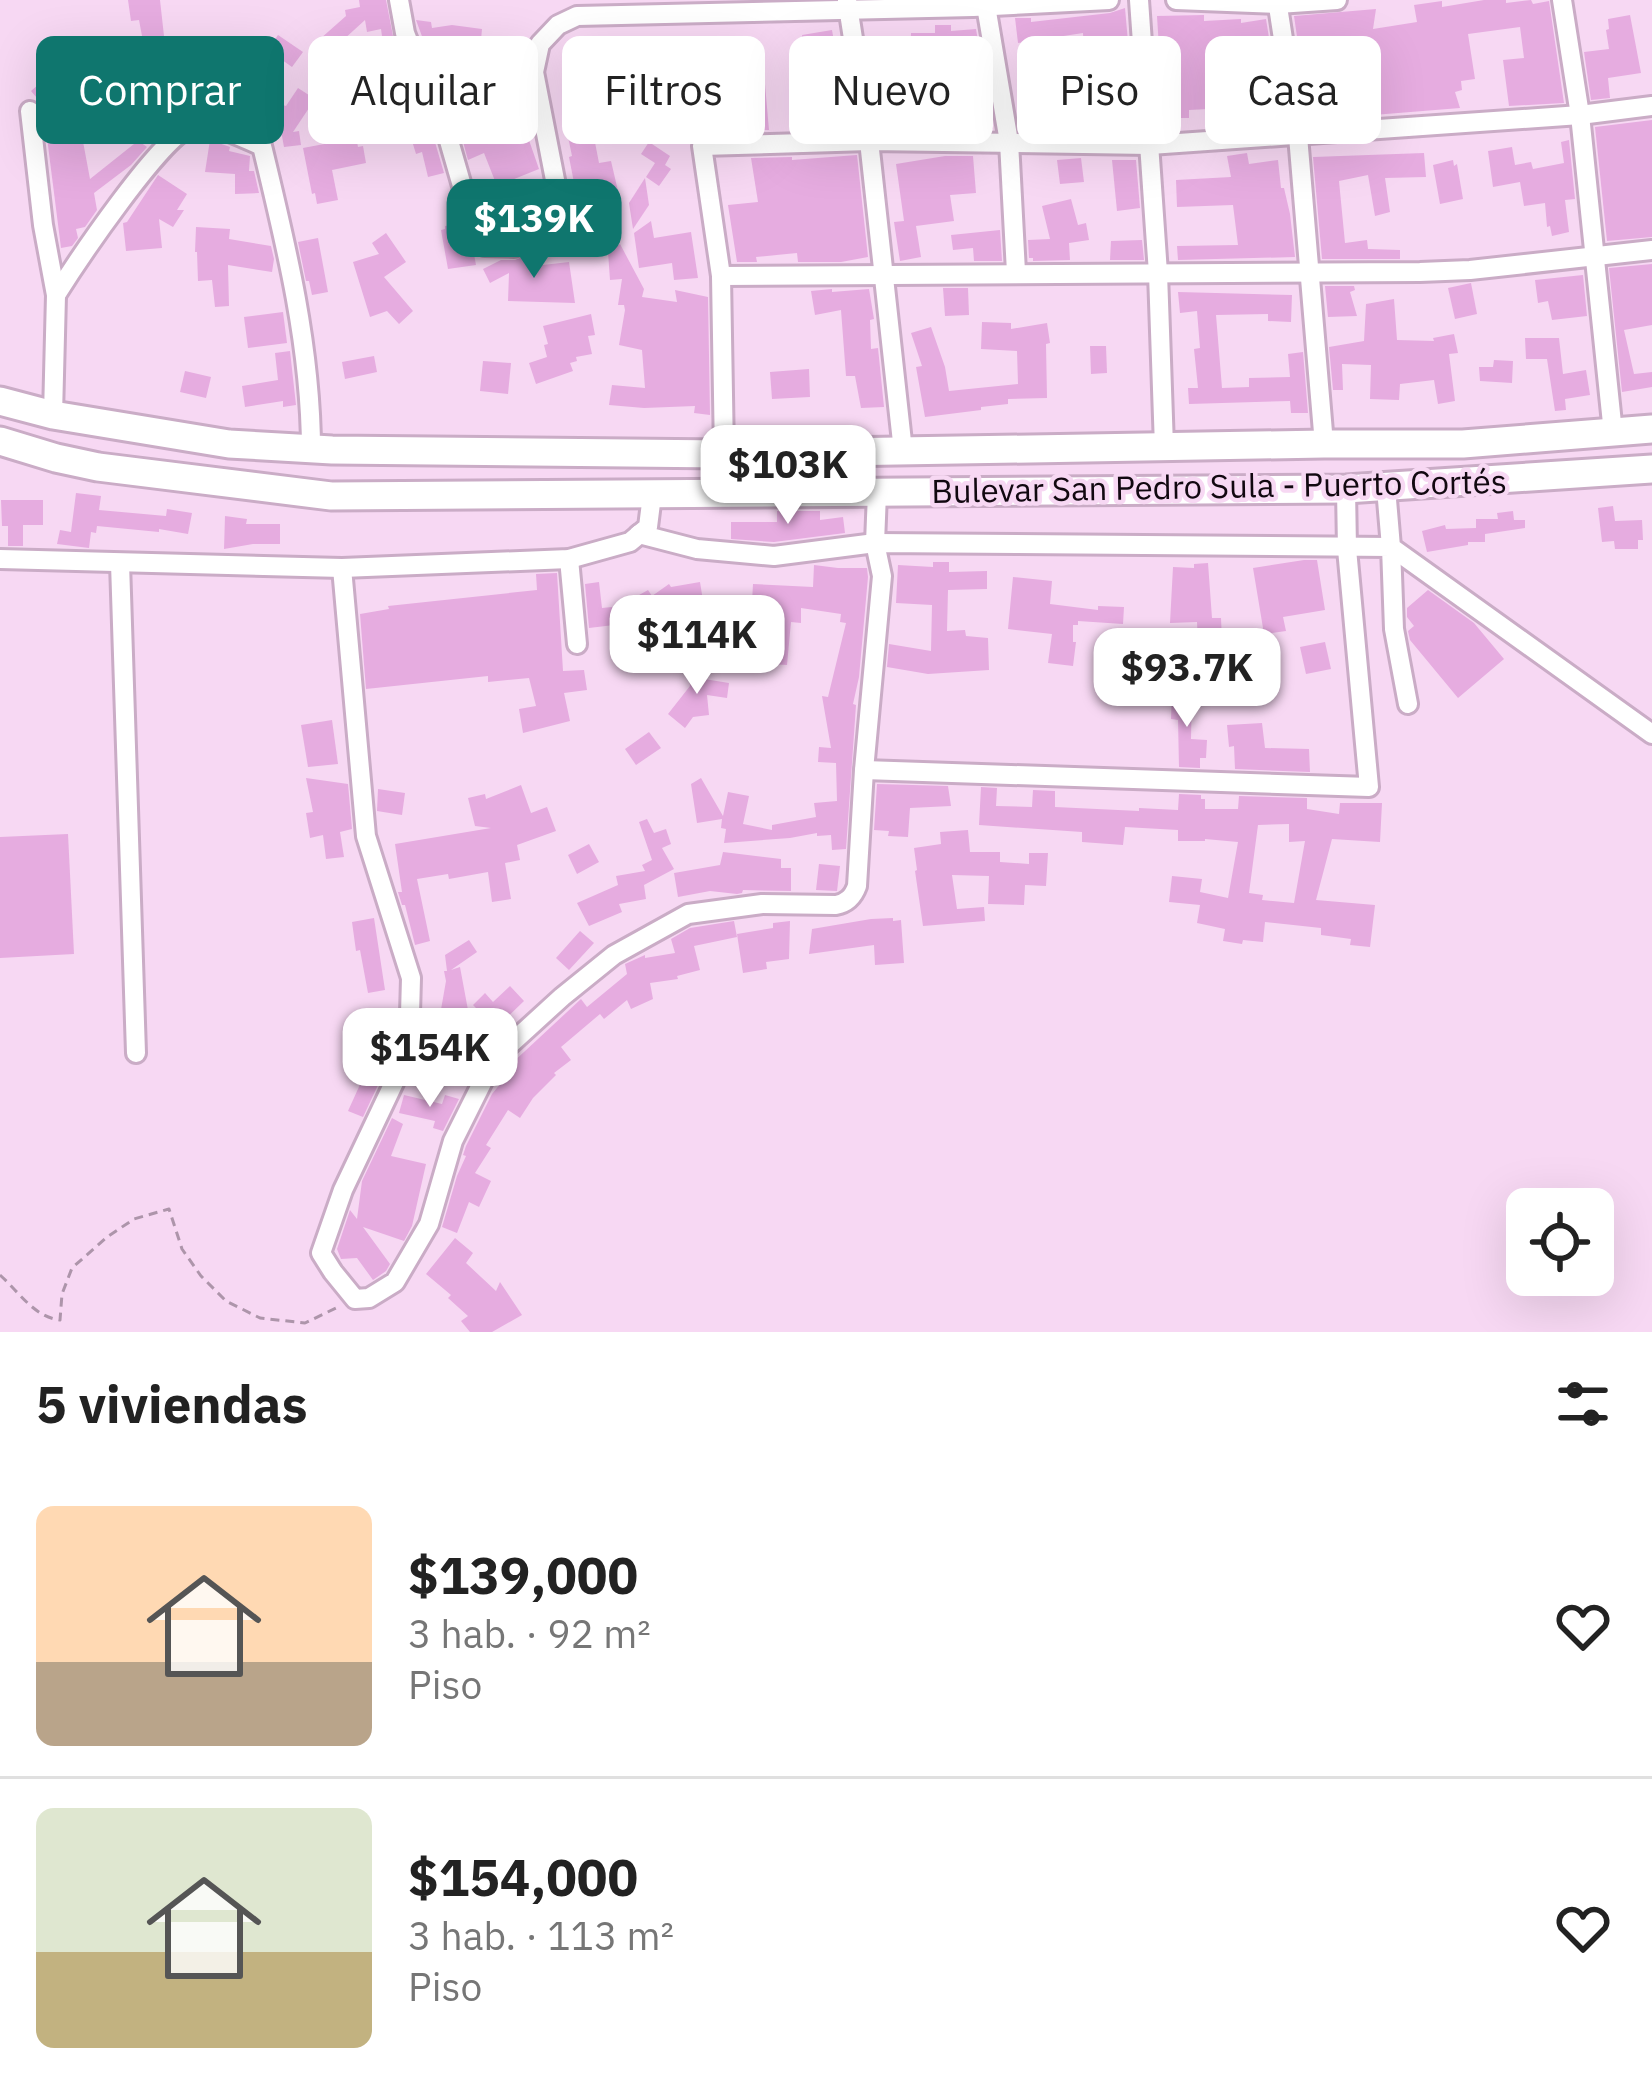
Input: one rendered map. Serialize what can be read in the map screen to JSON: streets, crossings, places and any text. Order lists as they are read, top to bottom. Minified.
{"streets":{"highway":["Bulevar San Pedro Sula - Puerto Cortés"]},"page":{"chip":["Comprar","Alquilar","Filtros","Nuevo","Piso","Casa"],"price":["$139K","$103K","$114K","$93.7K","$154K"],"heading":"5 viviendas","list":[{"name":"$139,000","note":"3 hab. · 92 m² · Piso"},{"name":"$154,000","note":"3 hab. · 113 m² · Piso"}]}}
